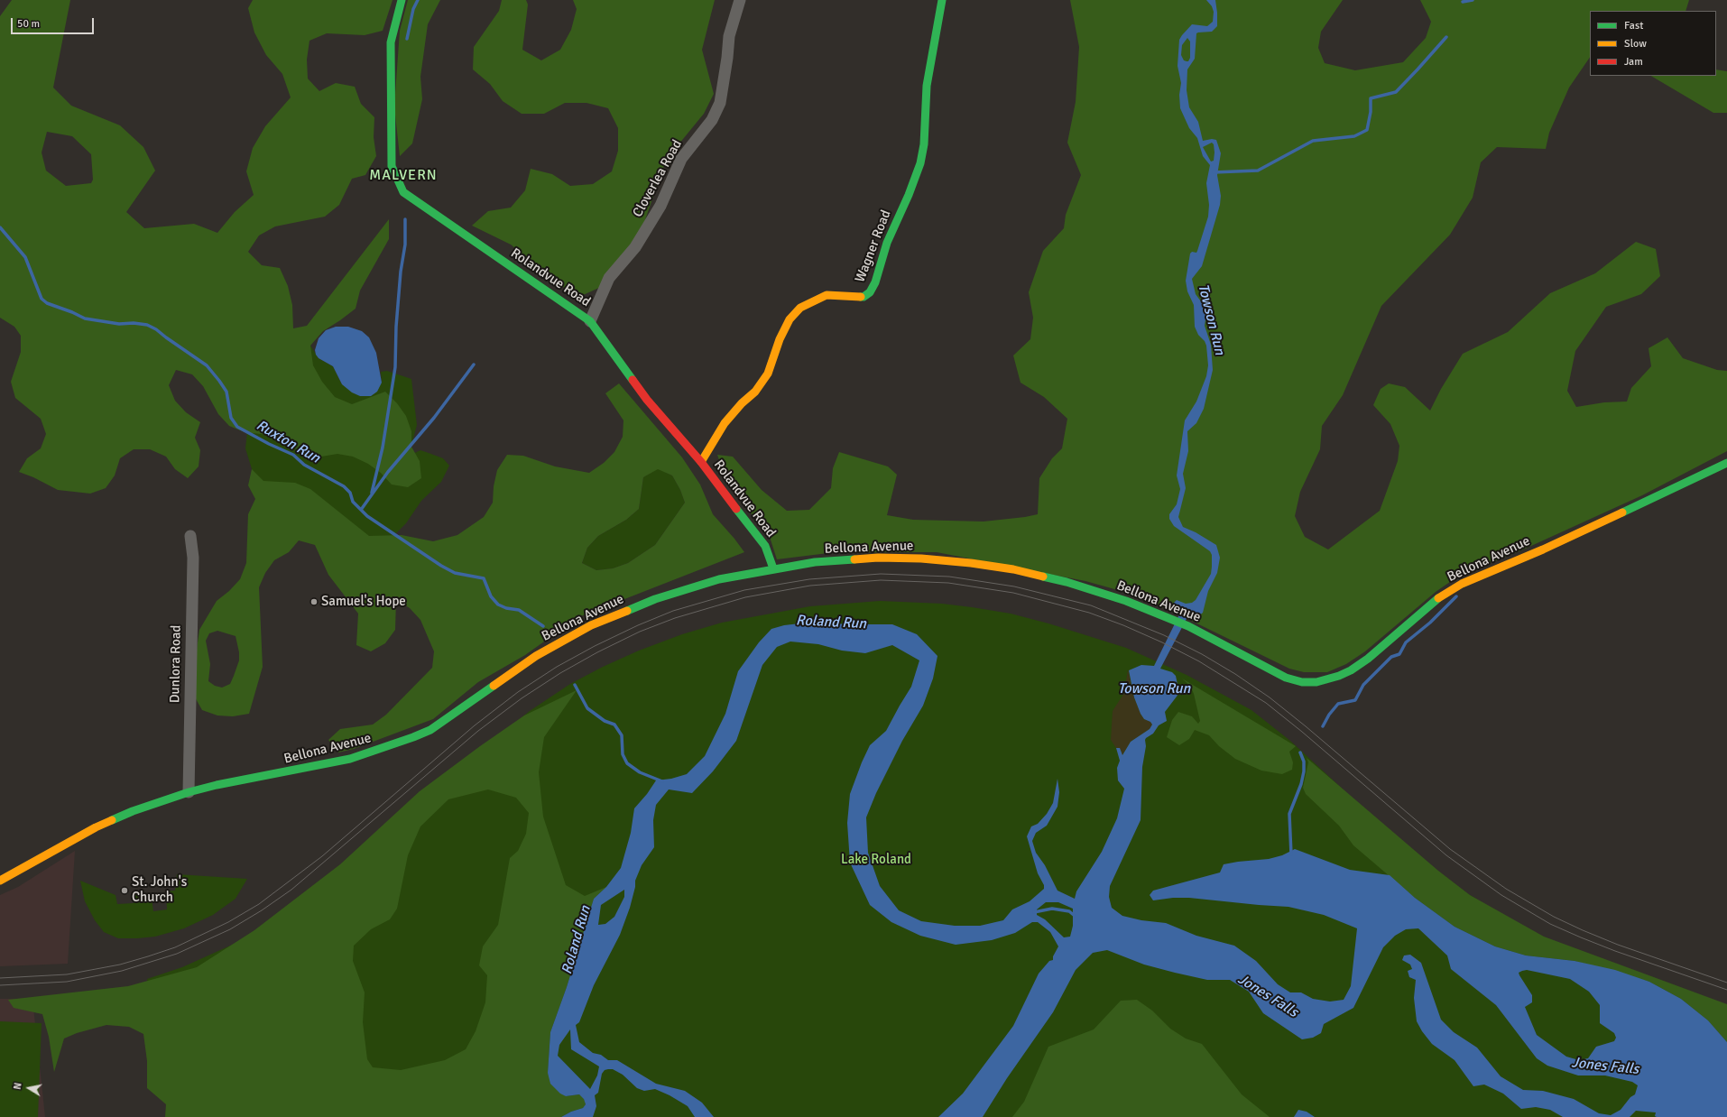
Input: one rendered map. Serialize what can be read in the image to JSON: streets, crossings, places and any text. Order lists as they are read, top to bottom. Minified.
{"streets":{"main road":["Wagner Road","Rolandvue Road","Bellona Avenue"],"street":["Cloverlea Road","Dunlora Road"]},"crossings":[["Cloverlea Road","Rolandvue Road"],["Wagner Road","Rolandvue Road"],["Rolandvue Road","Bellona Avenue"],["Bellona Avenue","Dunlora Road"]],"districts":["MALVERN"],"water":["Towson Run","Ruxton Run","Roland Run","Jones Falls"],"parks":["Lake Roland"],"places":["Samuel's Hope","St. John's Church"],"legend":["Fast","Slow","Jam"],"scale_bar":"50 m","north":"left"}
